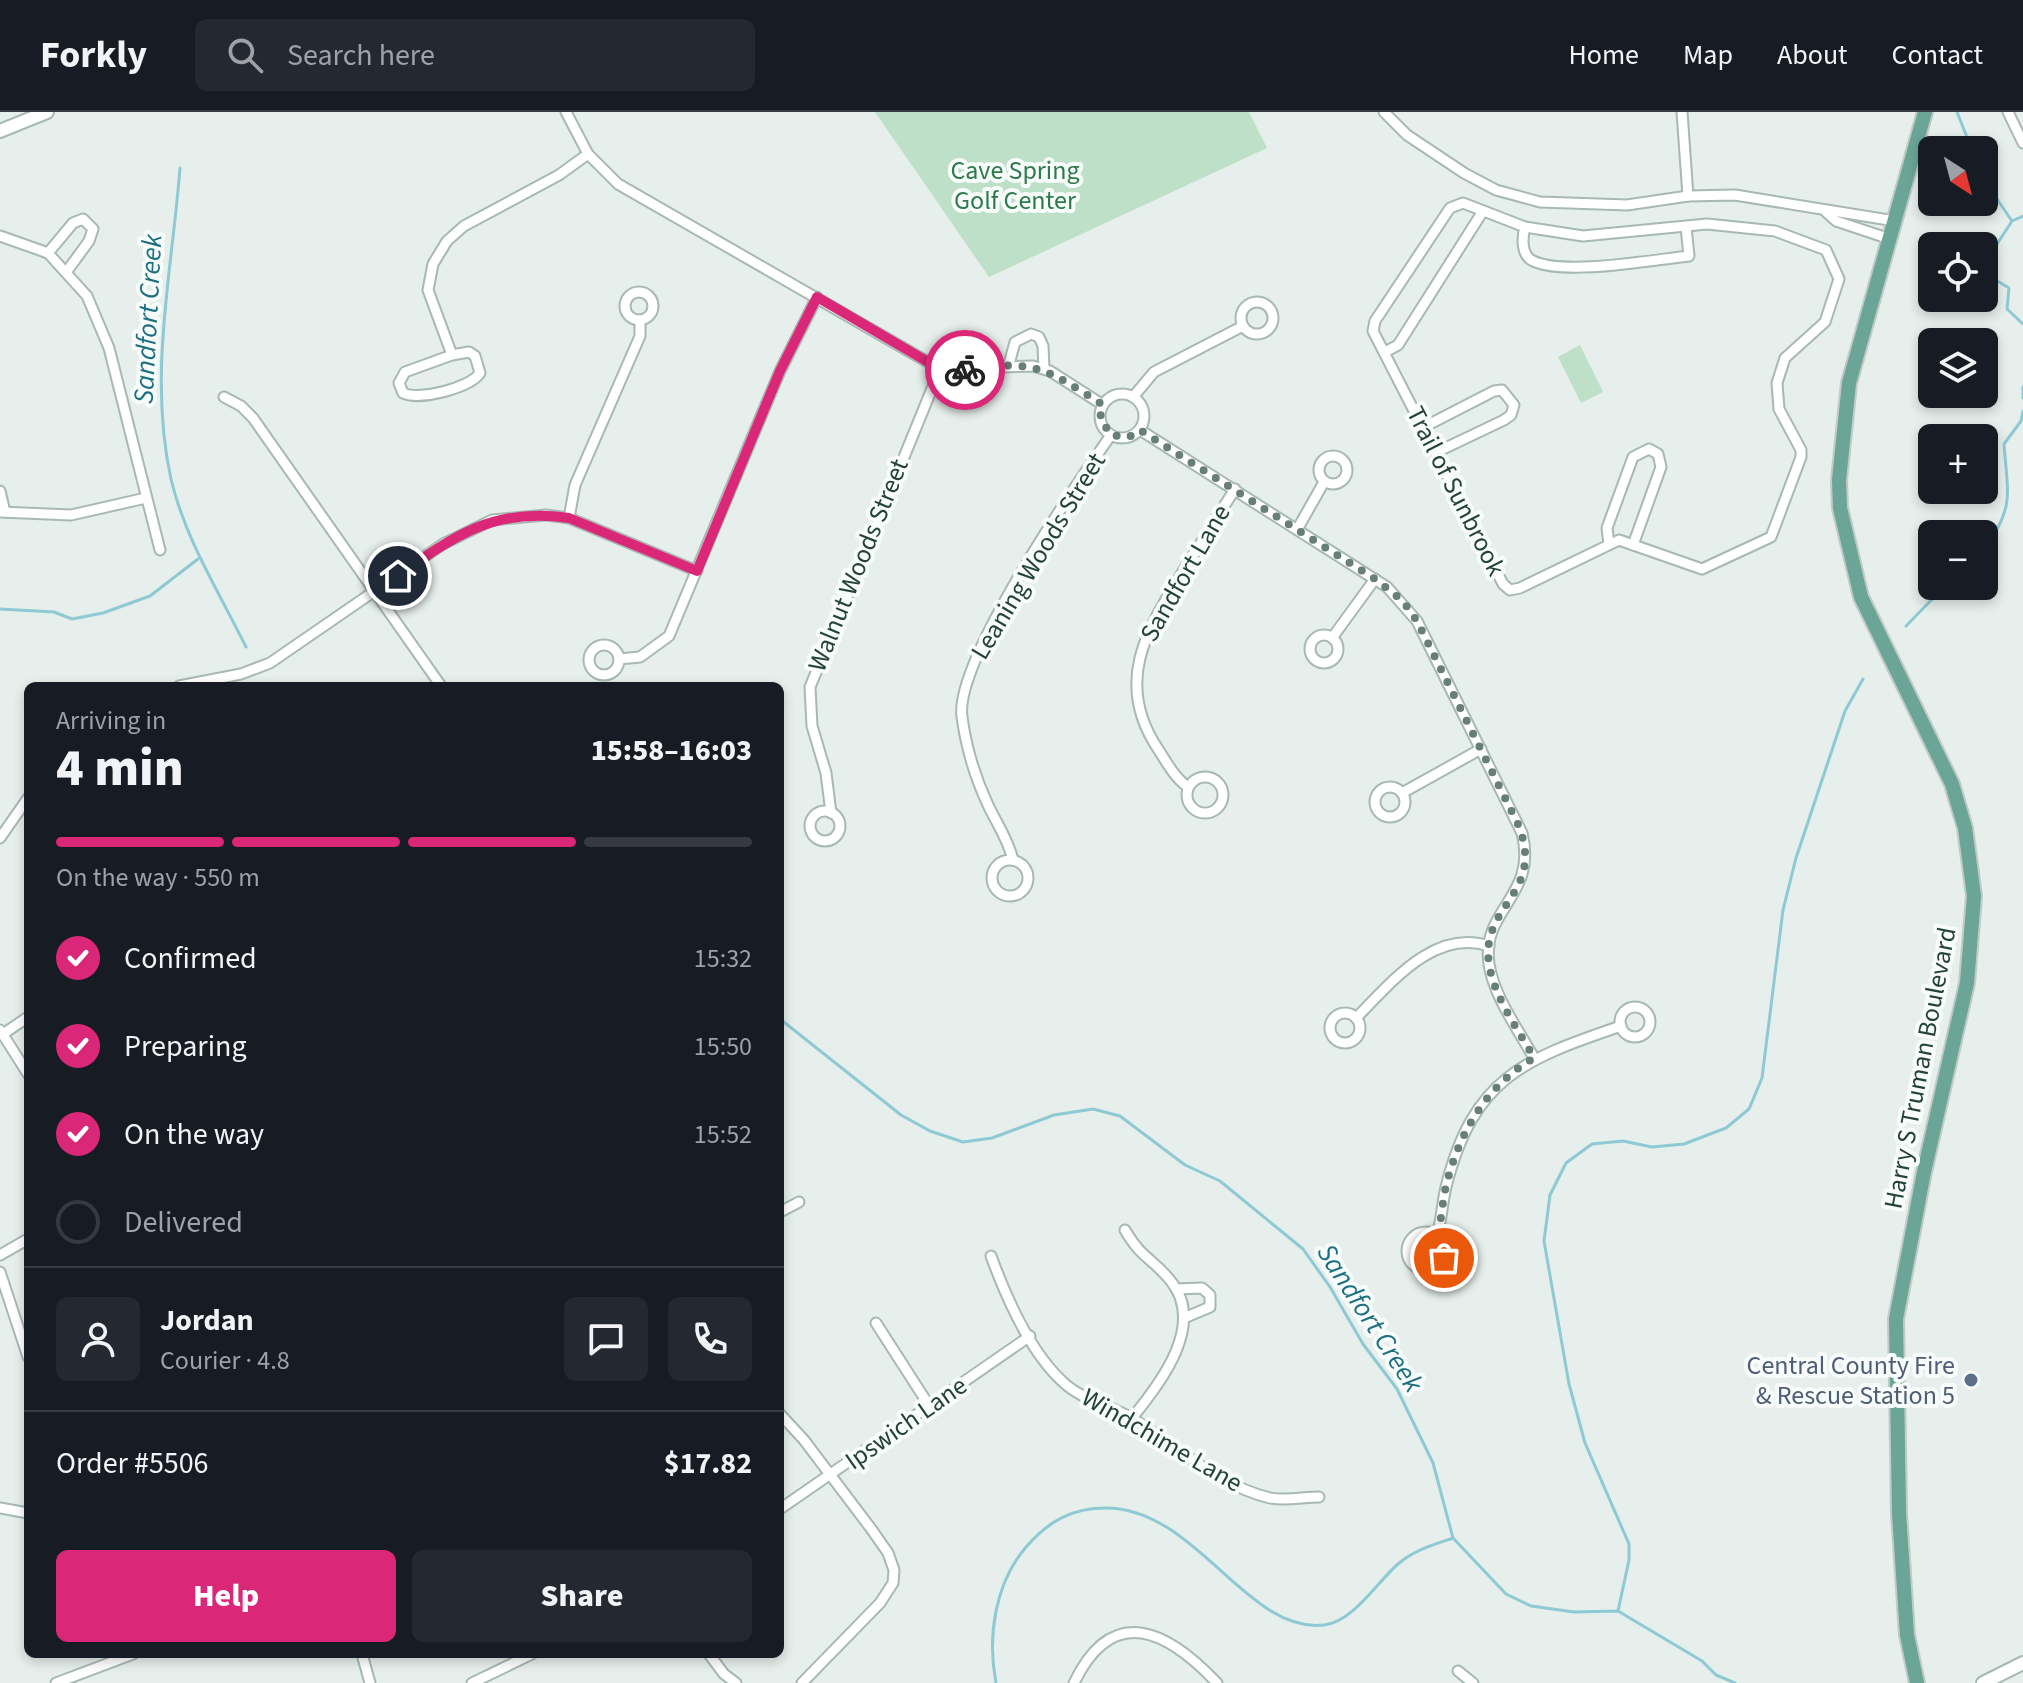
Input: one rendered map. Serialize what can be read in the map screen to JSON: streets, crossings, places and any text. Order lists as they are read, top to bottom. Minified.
{"streets":{"main road":["Harry S Truman Boulevard"],"street":["Trail of Sunbrook","Leaning Woods Street","Walnut Woods Street","Sandfort Lane","Ipswich Lane","Windchime Lane"]},"crossings":[["Ipswich Lane","Windchime Lane"]],"water":["Sandfort Creek"],"parks":["Cave Spring Golf Center"],"places":["Central County Fire & Rescue Station 5"],"north":"bottom right","page":{"header":"Forkly","search":"Search here","nav":["Home","Map","About","Contact"],"map_buttons":["+","−"],"heading":["4 min","Arriving in","15:58–16:03"],"panel":["Jordan","Courier · 4.8","Order #5506","$17.82"],"bar":"On the way · 550 m","list":[["Confirmed","15:32"],["Preparing","15:50"],["On the way","15:52"],"Delivered"],"buttons":["Help","Share"]}}
